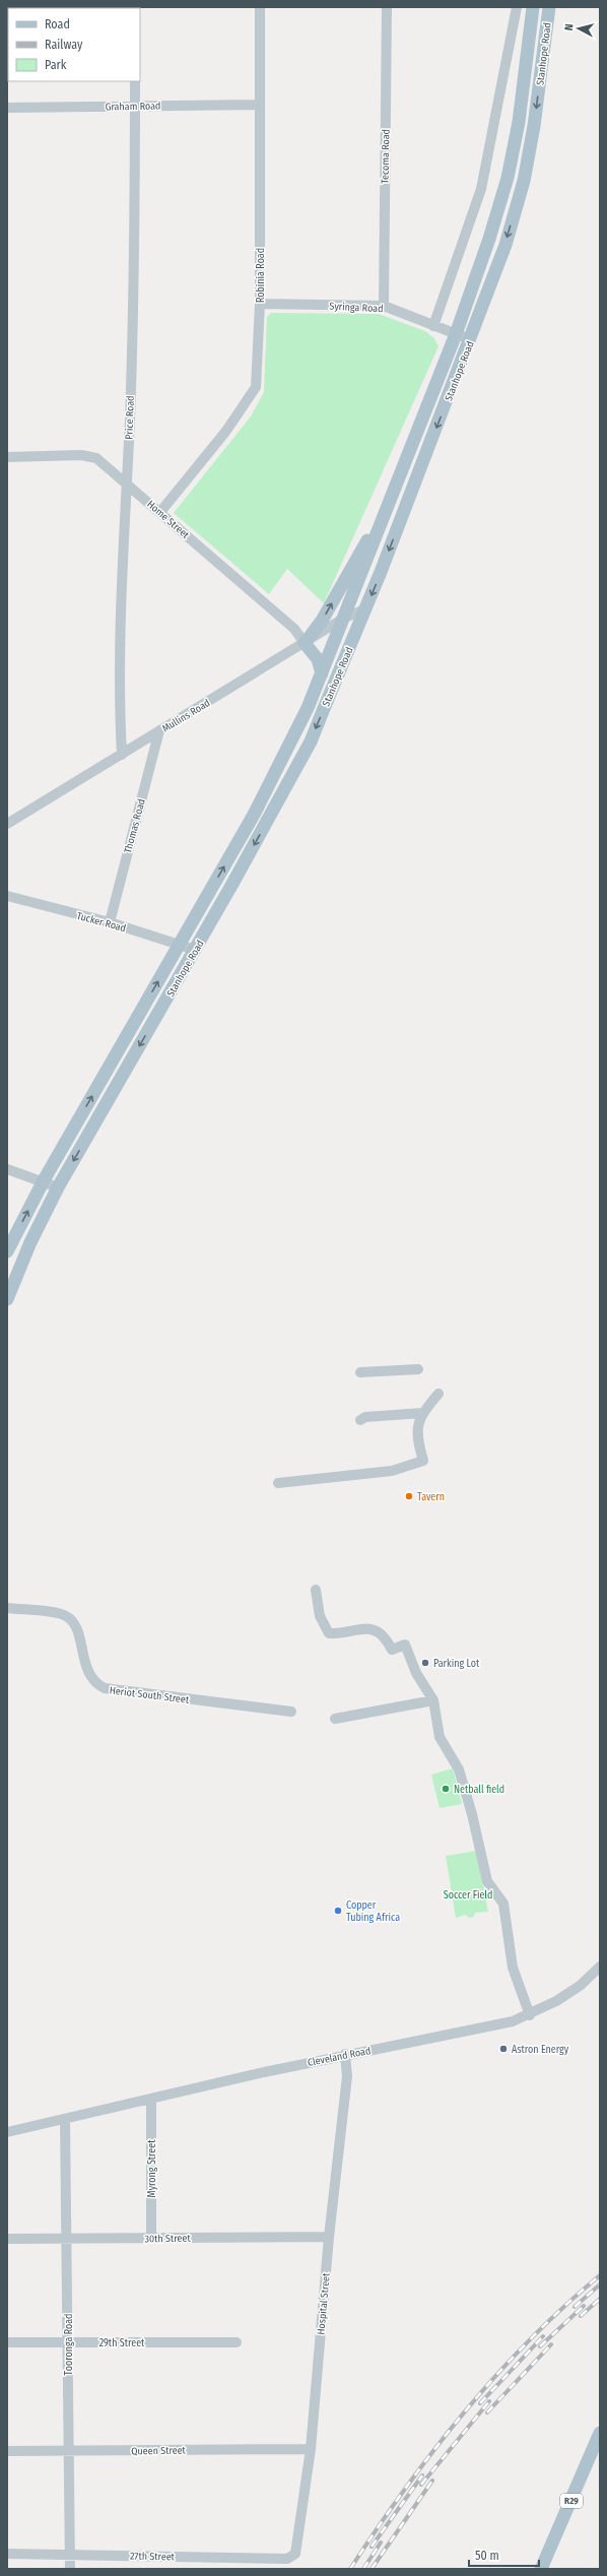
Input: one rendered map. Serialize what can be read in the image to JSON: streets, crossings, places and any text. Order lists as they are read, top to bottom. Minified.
{"streets":{"main road":["Stanhope Road","R29"],"street":["Graham Road","Tecoma Road","Robinia Road","Syringa Road","Price Road","Home Street","Mullins Road","Thomas Road","Tucker Road","Heriot South Street","Cleveland Road","Myrong Street","30th Street","Hospital Street","29th Street","Tooronga Road","Queen Street","27th Street"]},"crossings":[["Stanhope Road","Syringa Road"],["Stanhope Road","Mullins Road"],["Stanhope Road","Tucker Road"],["Graham Road","Robinia Road"],["Graham Road","Price Road"],["Tecoma Road","Syringa Road"],["Robinia Road","Syringa Road"],["Robinia Road","Home Street"],["Price Road","Home Street"],["Price Road","Mullins Road"],["Home Street","Mullins Road"],["Mullins Road","Thomas Road"],["Thomas Road","Tucker Road"],["Cleveland Road","Myrong Street"],["Cleveland Road","Hospital Street"],["Cleveland Road","Tooronga Road"],["Myrong Street","30th Street"],["30th Street","Hospital Street"],["30th Street","Tooronga Road"],["Hospital Street","Queen Street"],["Hospital Street","27th Street"],["29th Street","Tooronga Road"],["Tooronga Road","Queen Street"],["Tooronga Road","27th Street"]],"parks":["Soccer Field"],"places":["Tavern","Parking Lot","Netball field","Copper Tubing Africa","Astron Energy"],"legend":["Road","Railway","Park"],"scale_bar":"50 m","north":"left"}
